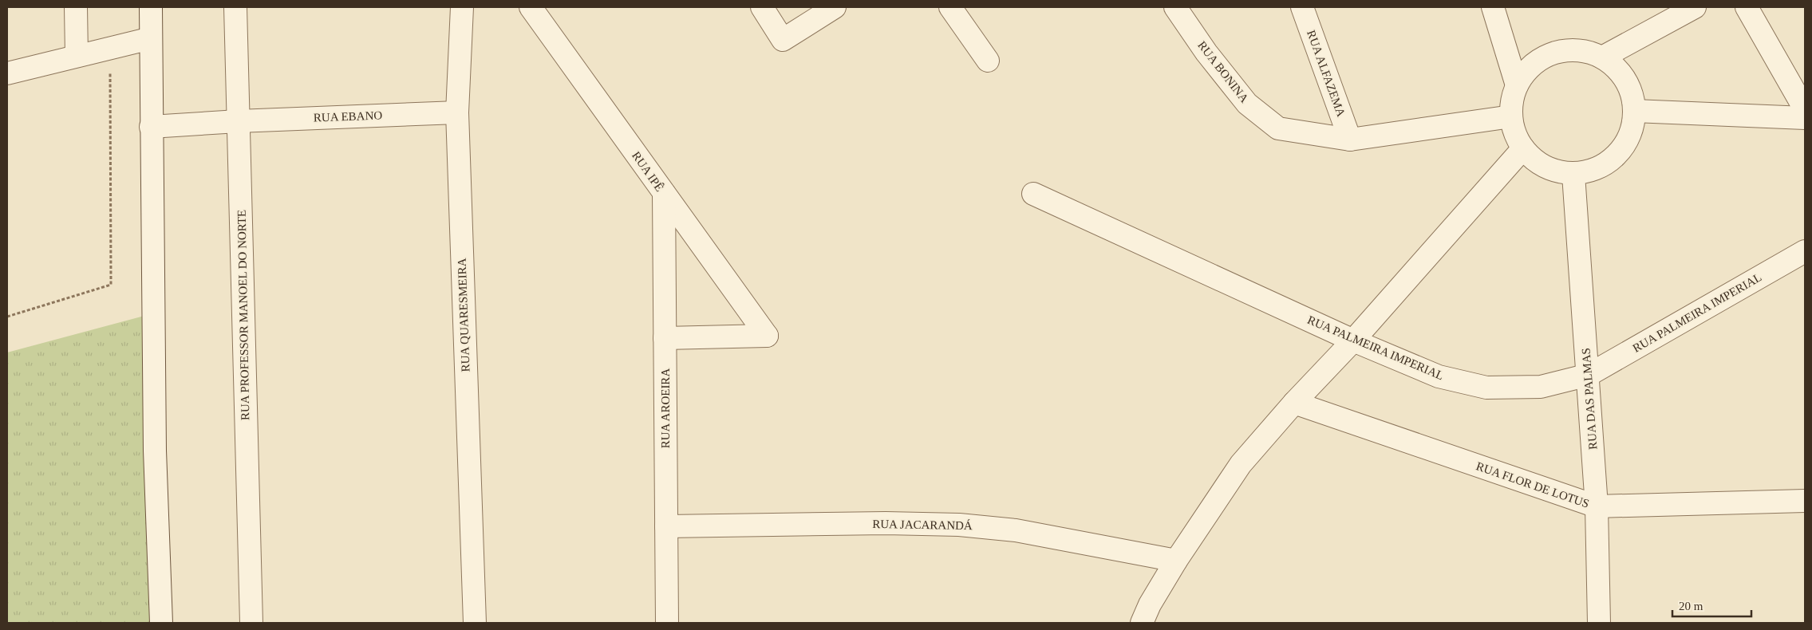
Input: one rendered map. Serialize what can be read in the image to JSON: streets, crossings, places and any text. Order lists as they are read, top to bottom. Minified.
{"streets":{"street":["RUA BONINA","RUA ALFAZEMA","RUA EBANO","RUA IPÊ","RUA PALMEIRA IMPERIAL","RUA PROFESSOR MANOEL DO NORTE","RUA QUARESMEIRA","RUA DAS PALMAS","RUA AROEIRA","RUA FLOR DE LOTUS","RUA JACARANDÁ"]},"crossings":[["RUA BONINA","RUA ALFAZEMA"],["RUA BONINA","RUA DAS PALMAS"],["RUA EBANO","RUA PROFESSOR MANOEL DO NORTE"],["RUA EBANO","RUA QUARESMEIRA"],["RUA IPÊ","RUA AROEIRA"],["RUA PALMEIRA IMPERIAL","RUA DAS PALMAS"],["RUA DAS PALMAS","RUA FLOR DE LOTUS"],["RUA AROEIRA","RUA JACARANDÁ"]],"scale_bar":"20 m"}
